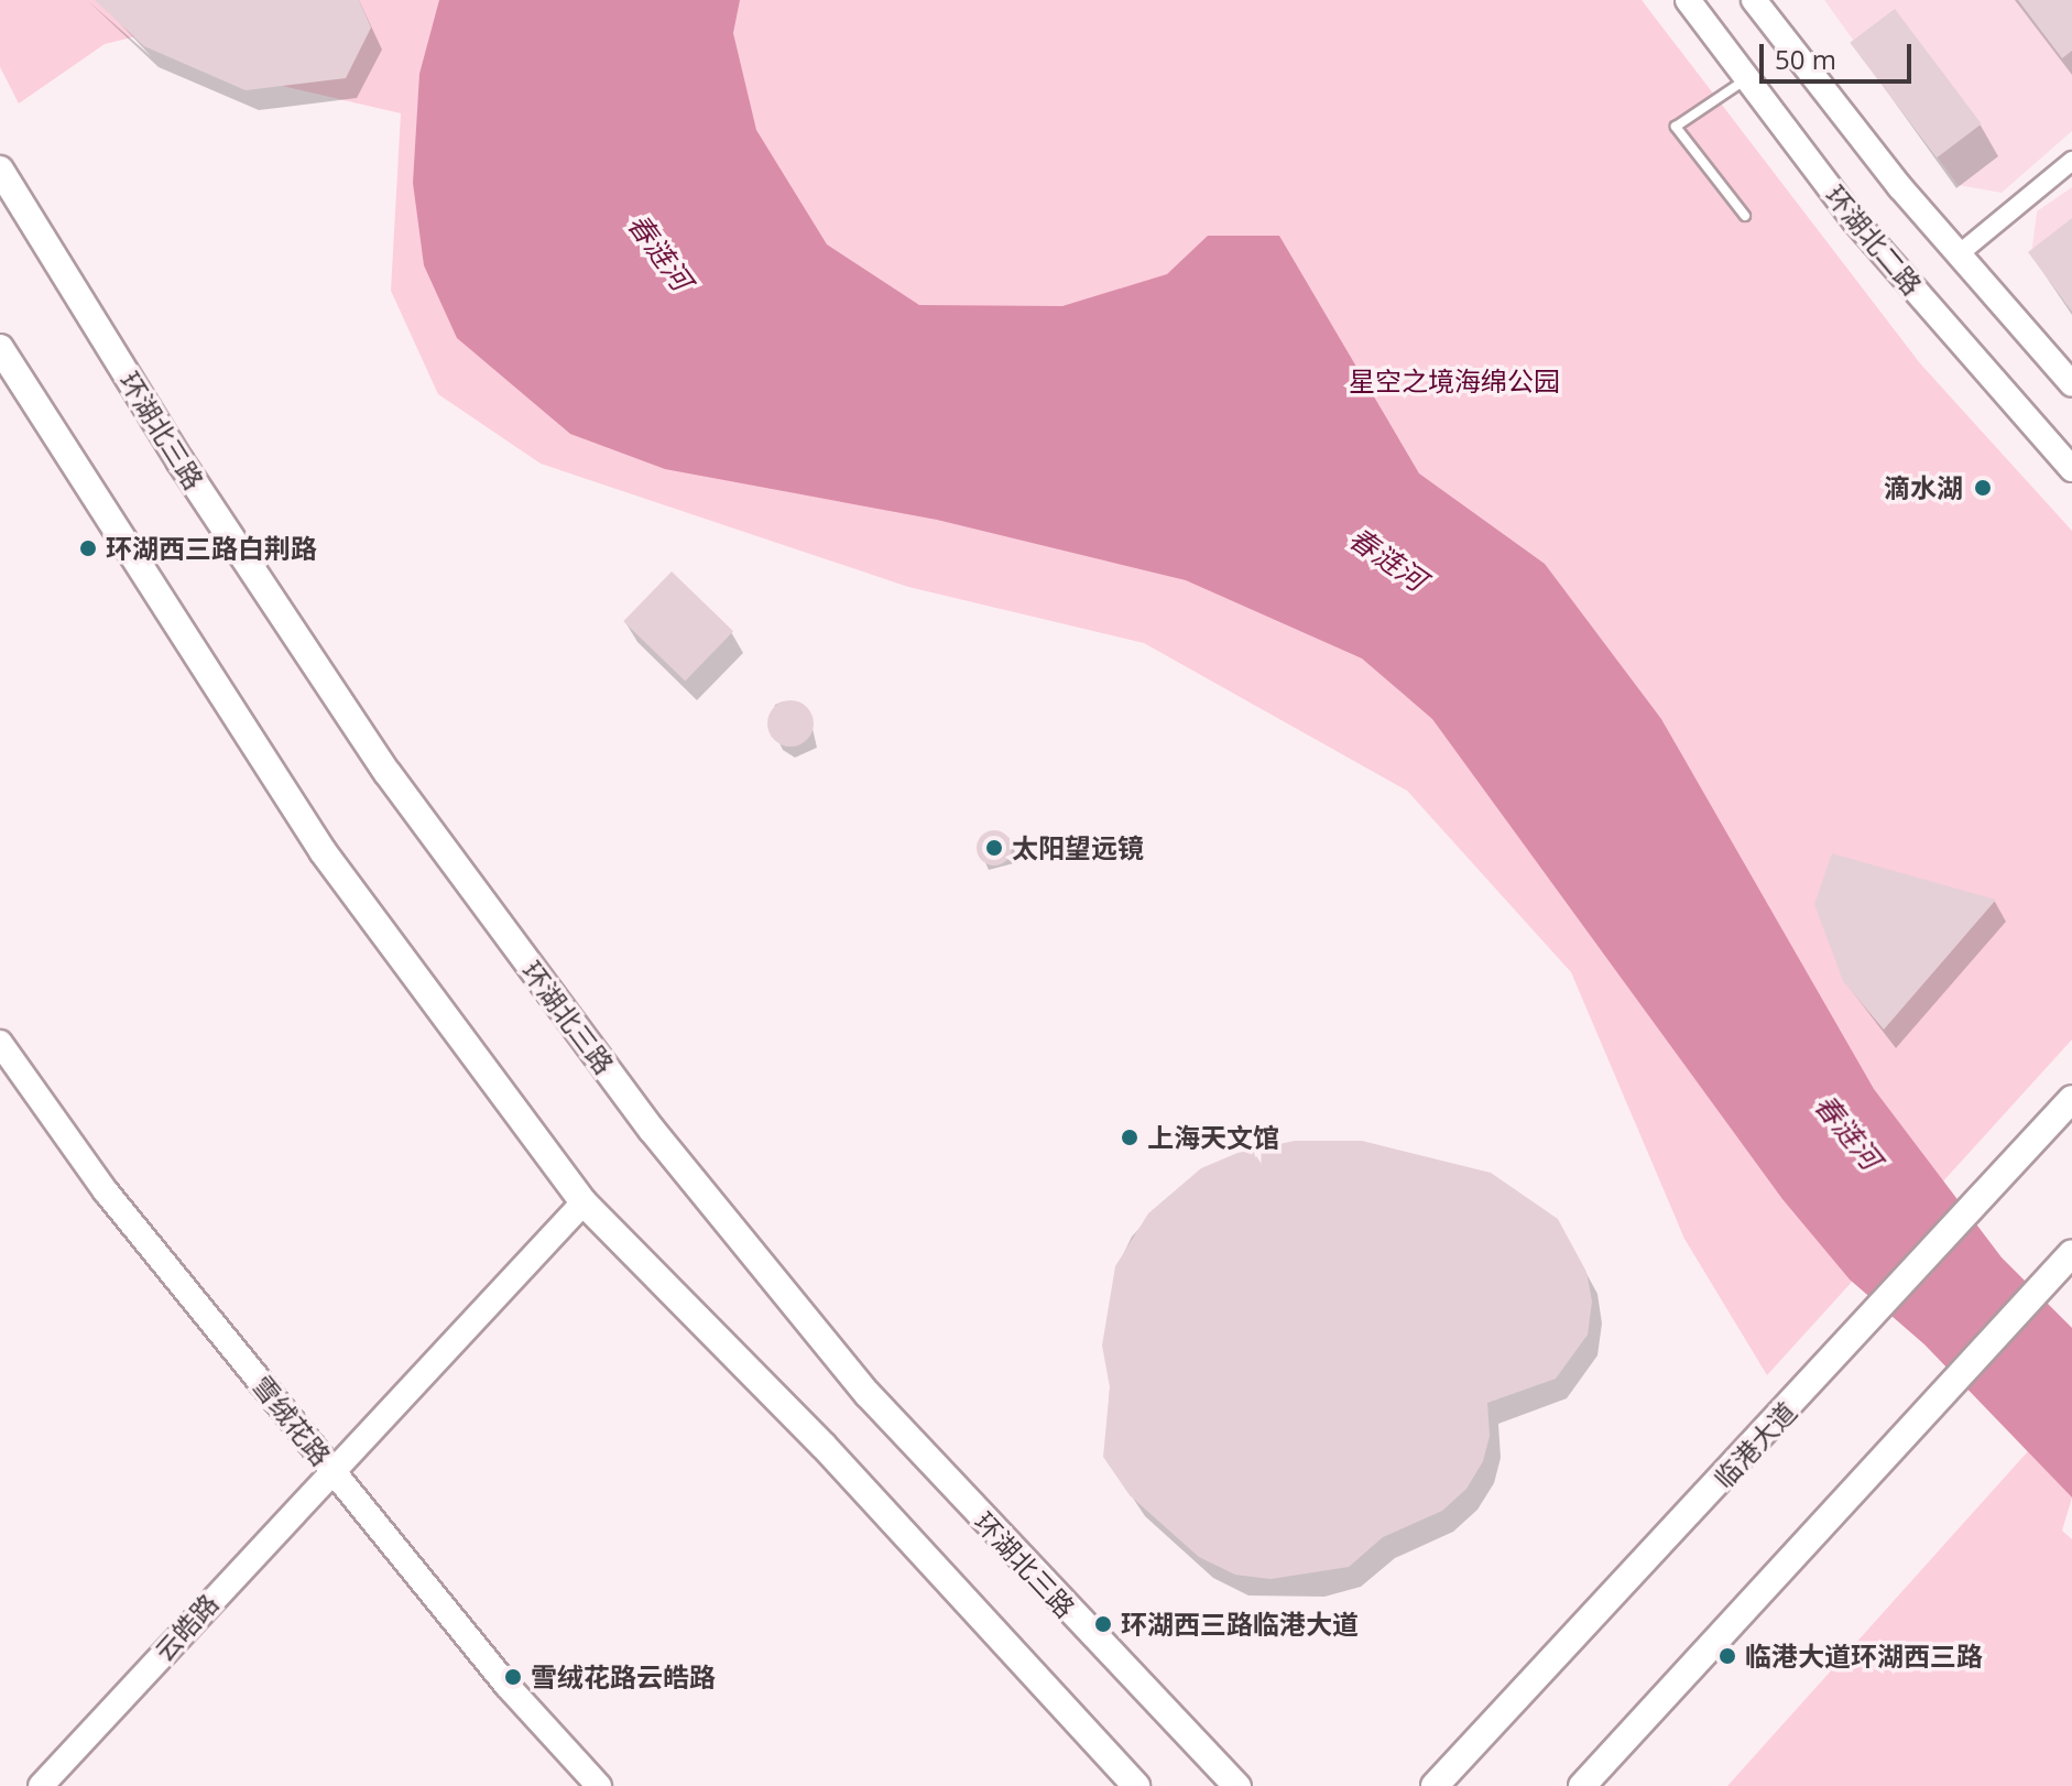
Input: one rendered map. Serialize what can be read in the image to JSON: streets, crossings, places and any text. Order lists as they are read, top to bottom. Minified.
{"streets":{"main road":["环湖北三路","临港大道"],"street":["环湖北二路","雪绒花路","云皓路"]},"crossings":[["雪绒花路","云皓路"]],"water":["春涟河"],"parks":["星空之境海绵公园"],"places":["滴水湖","环湖西三路白荆路","太阳望远镜","上海天文馆","环湖西三路临港大道","临港大道环湖西三路","雪绒花路云皓路"],"scale_bar":"50 m"}
